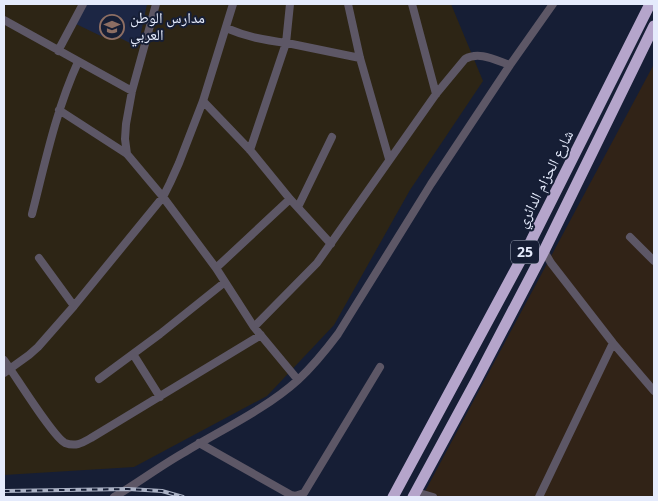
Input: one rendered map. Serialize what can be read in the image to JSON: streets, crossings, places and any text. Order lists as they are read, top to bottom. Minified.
{"streets":{"highway":["شارع الحزام الدائري","25"]},"places":{"school or university":["مدارس الوطن العربي"]}}
